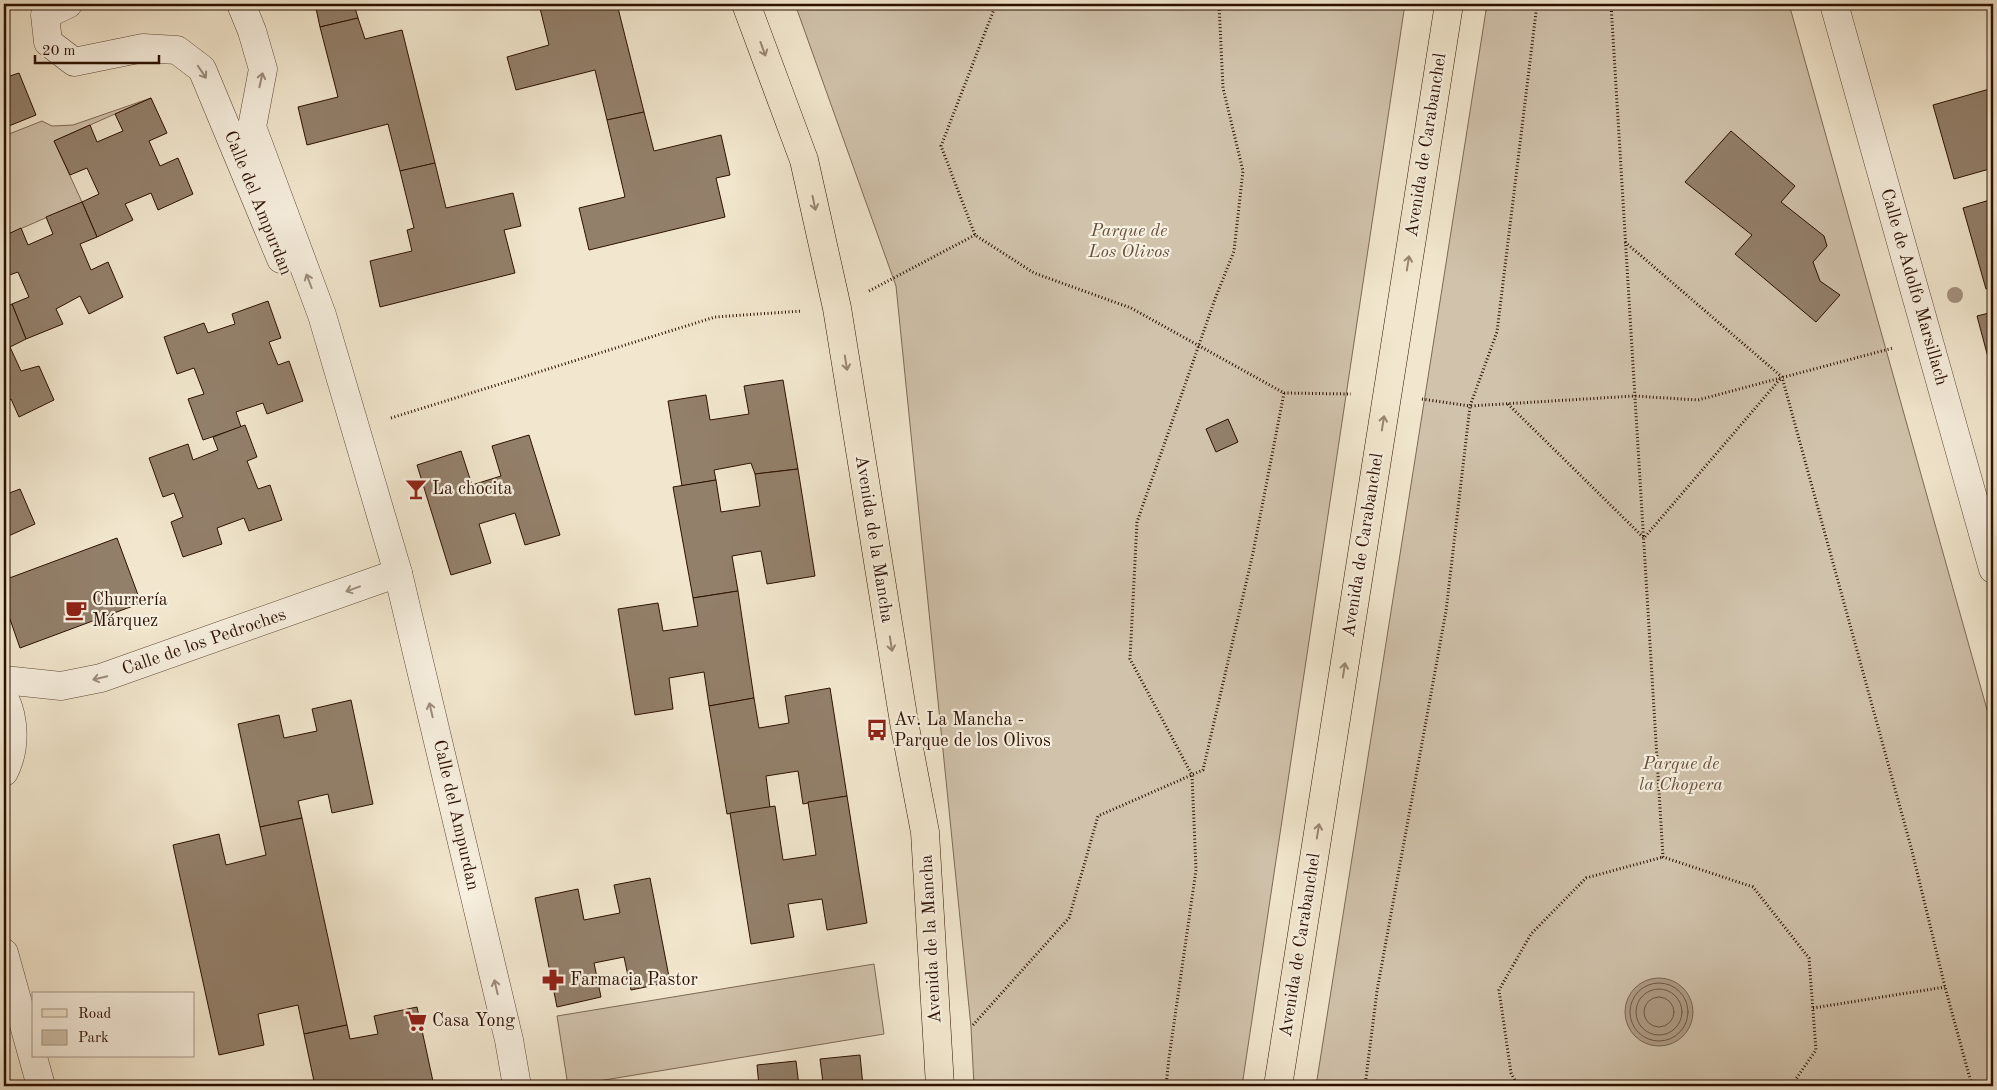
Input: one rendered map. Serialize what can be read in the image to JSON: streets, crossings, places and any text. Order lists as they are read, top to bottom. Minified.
{"streets":{"main road":["Avenida de Carabanchel","Avenida de la Mancha"],"street":["Calle del Ampurdan","Calle de Adolfo Marsillach","Calle de los Pedroches"]},"crossings":[["Calle del Ampurdan","Calle de los Pedroches"]],"one_way":["Avenida de Carabanchel","Avenida de la Mancha","Calle de los Pedroches"],"parks":["Parque de Los Olivos","Parque de la Chopera"],"places":{"bar":["La chocita"],"cafe":["Churrería Márquez"],"bus stop":["Av. La Mancha - Parque de los Olivos"],"pharmacy":["Farmacia Pastor"],"supermarket":["Casa Yong"]},"legend":["Road","Park"],"scale_bar":"20 m"}
